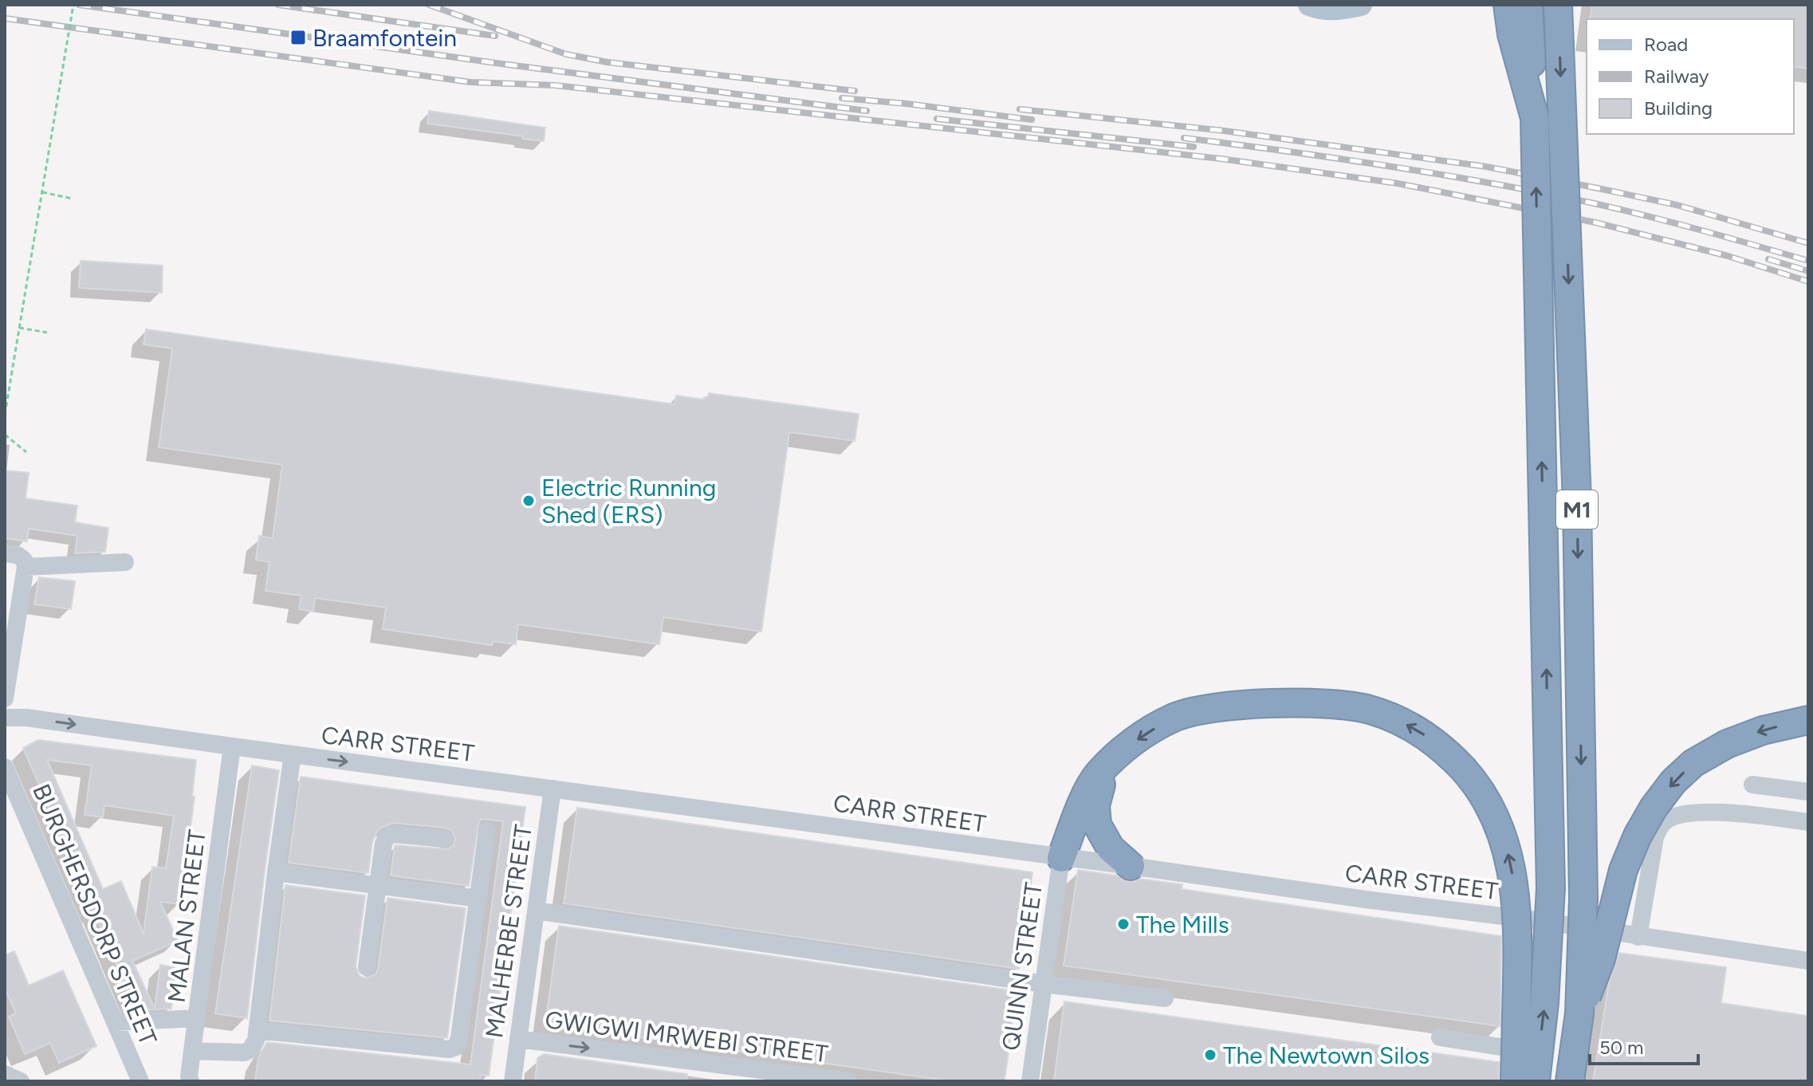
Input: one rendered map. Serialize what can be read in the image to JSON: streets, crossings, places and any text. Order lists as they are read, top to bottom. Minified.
{"streets":{"highway":["M1"],"street":["CARR STREET","BURGHERSDORP STREET","MALAN STREET","MALHERBE STREET","QUINN STREET","GWIGWI MRWEBI STREET"]},"crossings":[["CARR STREET","MALAN STREET"],["CARR STREET","MALHERBE STREET"],["CARR STREET","QUINN STREET"],["MALHERBE STREET","GWIGWI MRWEBI STREET"]],"places":{"transit":["Braamfontein"],"other":["Electric Running Shed (ERS)","The Mills","The Newtown Silos"]},"legend":["Road","Railway","Building"],"scale_bar":"50 m"}
